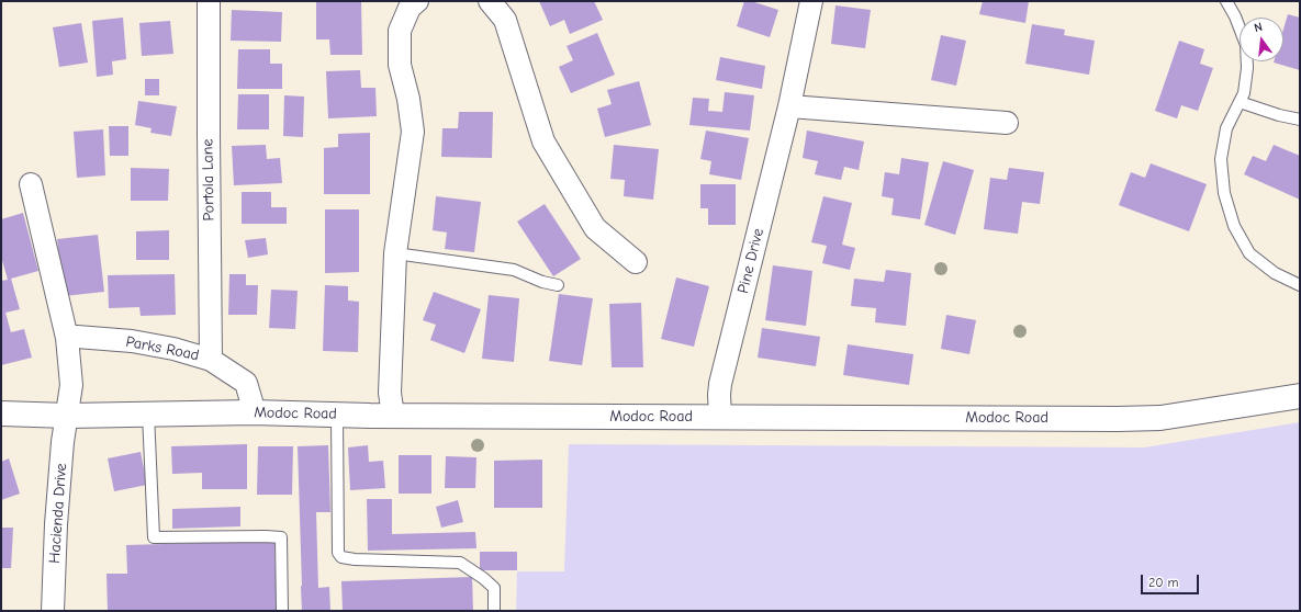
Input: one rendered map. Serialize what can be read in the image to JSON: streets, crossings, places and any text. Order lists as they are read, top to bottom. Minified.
{"streets":{"street":["Portola Lane","Pine Drive","Parks Road","Modoc Road","Hacienda Drive"]},"crossings":[["Portola Lane","Parks Road"],["Pine Drive","Modoc Road"],["Parks Road","Modoc Road"],["Modoc Road","Hacienda Drive"]],"scale_bar":"20 m","north":"top"}
